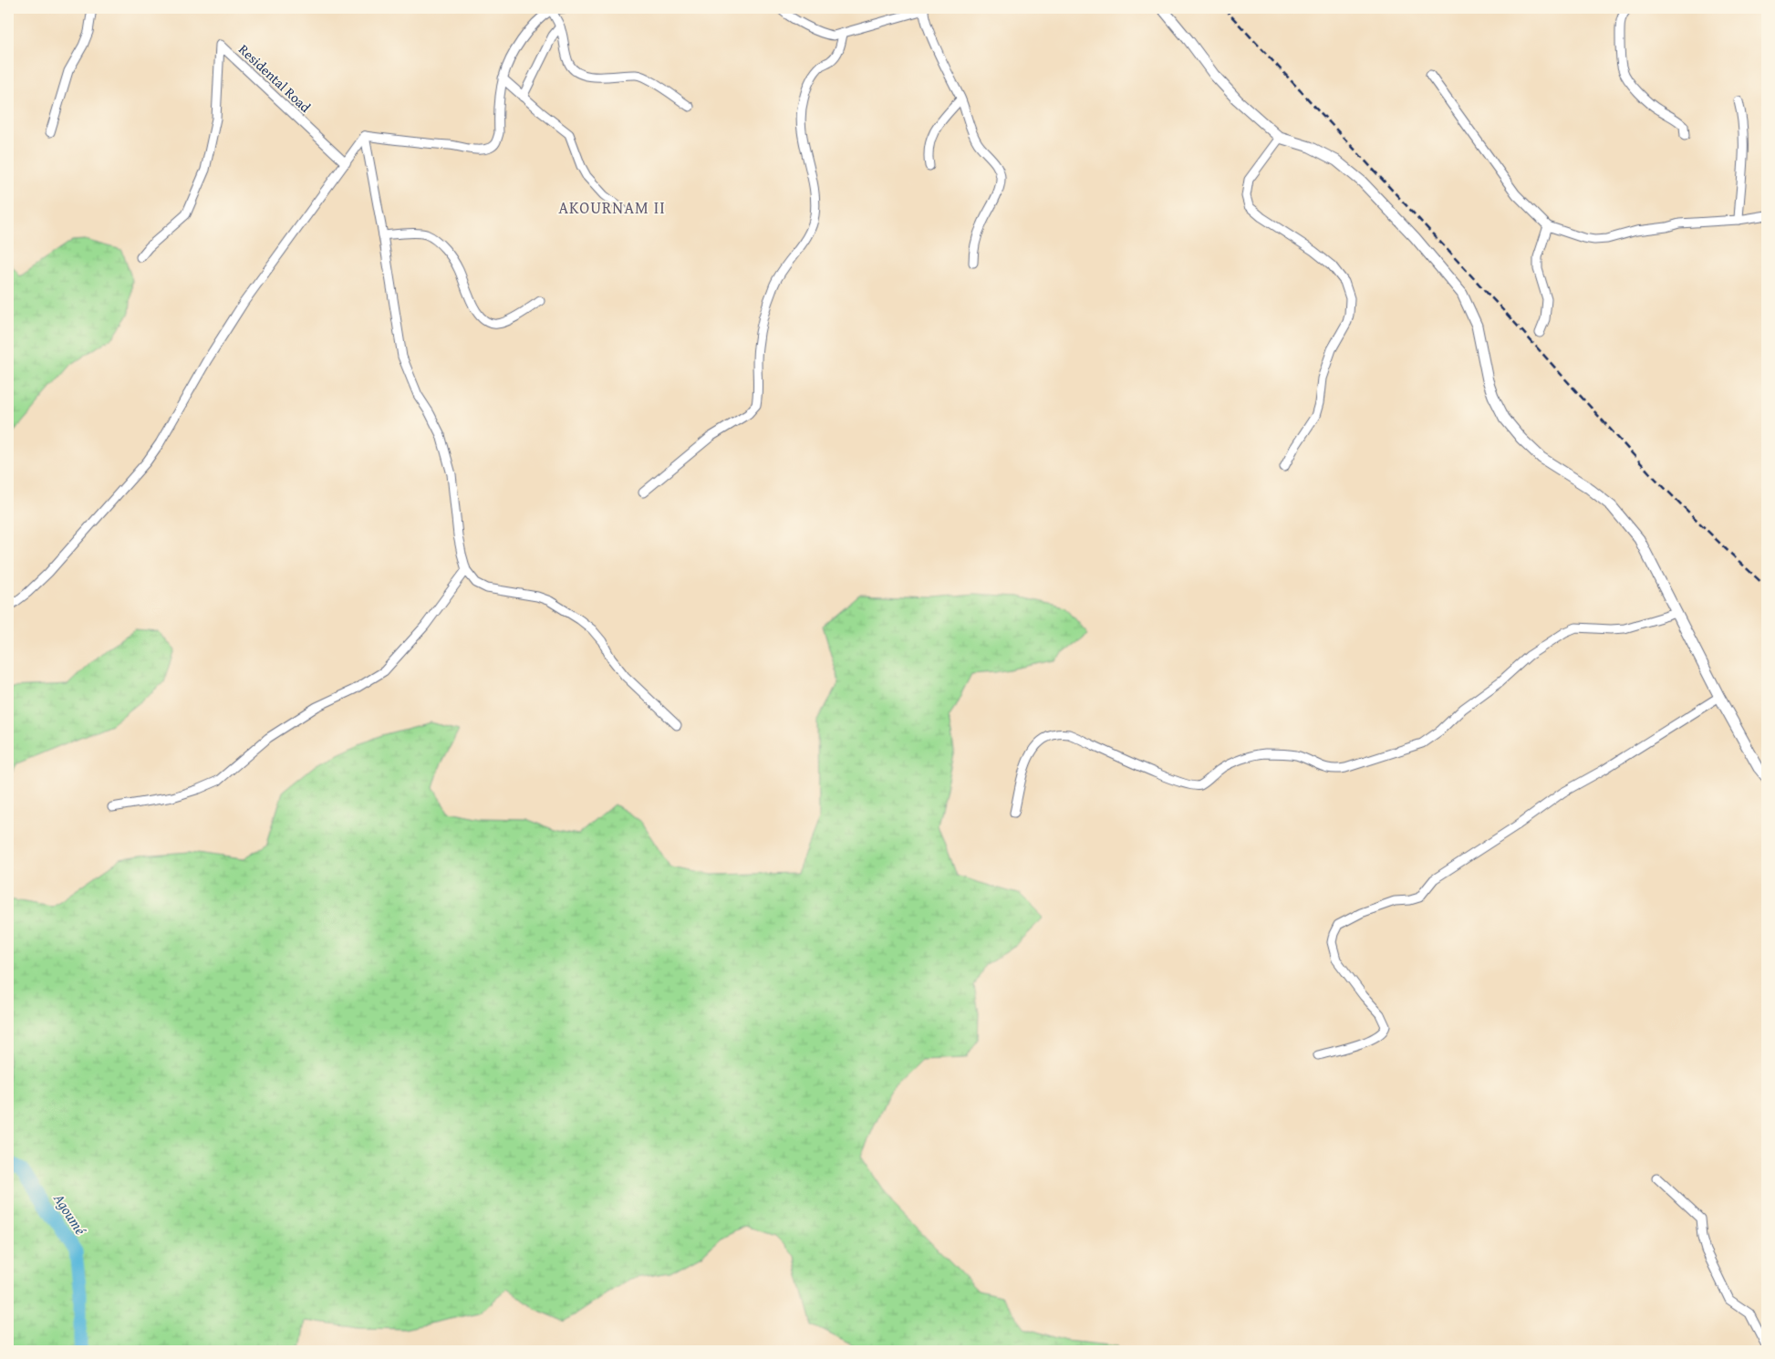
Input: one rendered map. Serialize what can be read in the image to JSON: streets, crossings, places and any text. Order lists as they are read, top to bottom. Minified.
{"streets":{"street":["Residental Road"]},"districts":["AKOURNAM II"],"water":["Agoumé"]}
